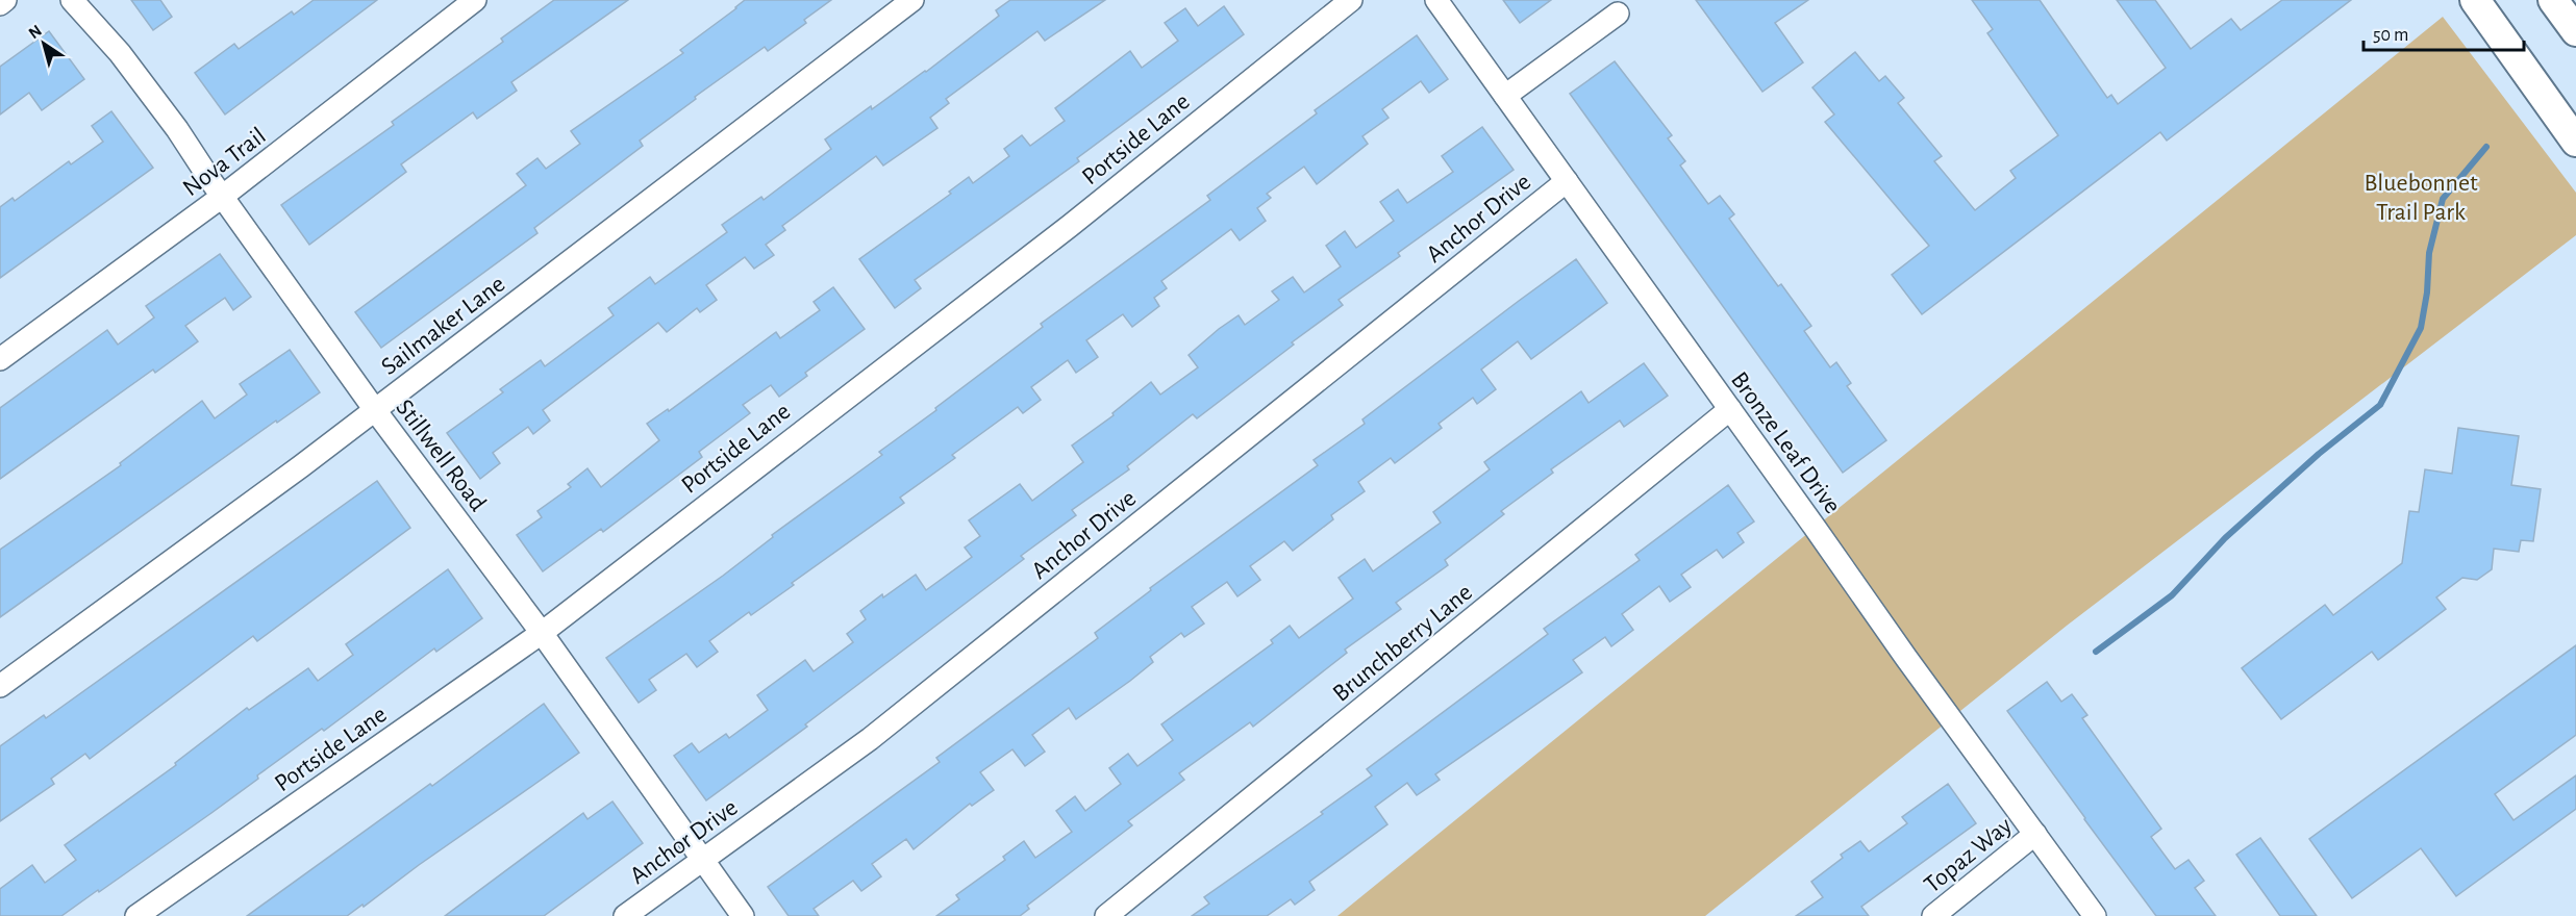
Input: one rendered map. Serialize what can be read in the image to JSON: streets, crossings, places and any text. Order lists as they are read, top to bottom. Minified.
{"streets":{"street":["Portside Lane","Nova Trail","Anchor Drive","Sailmaker Lane","Bronze Leaf Drive","Stillwell Road","Brunchberry Lane","Topaz Way"]},"crossings":[["Portside Lane","Stillwell Road"],["Nova Trail","Stillwell Road"],["Anchor Drive","Bronze Leaf Drive"],["Anchor Drive","Stillwell Road"],["Sailmaker Lane","Stillwell Road"],["Bronze Leaf Drive","Brunchberry Lane"],["Bronze Leaf Drive","Topaz Way"]],"parks":["Bluebonnet Trail Park"],"scale_bar":"50 m","north":"top left"}
